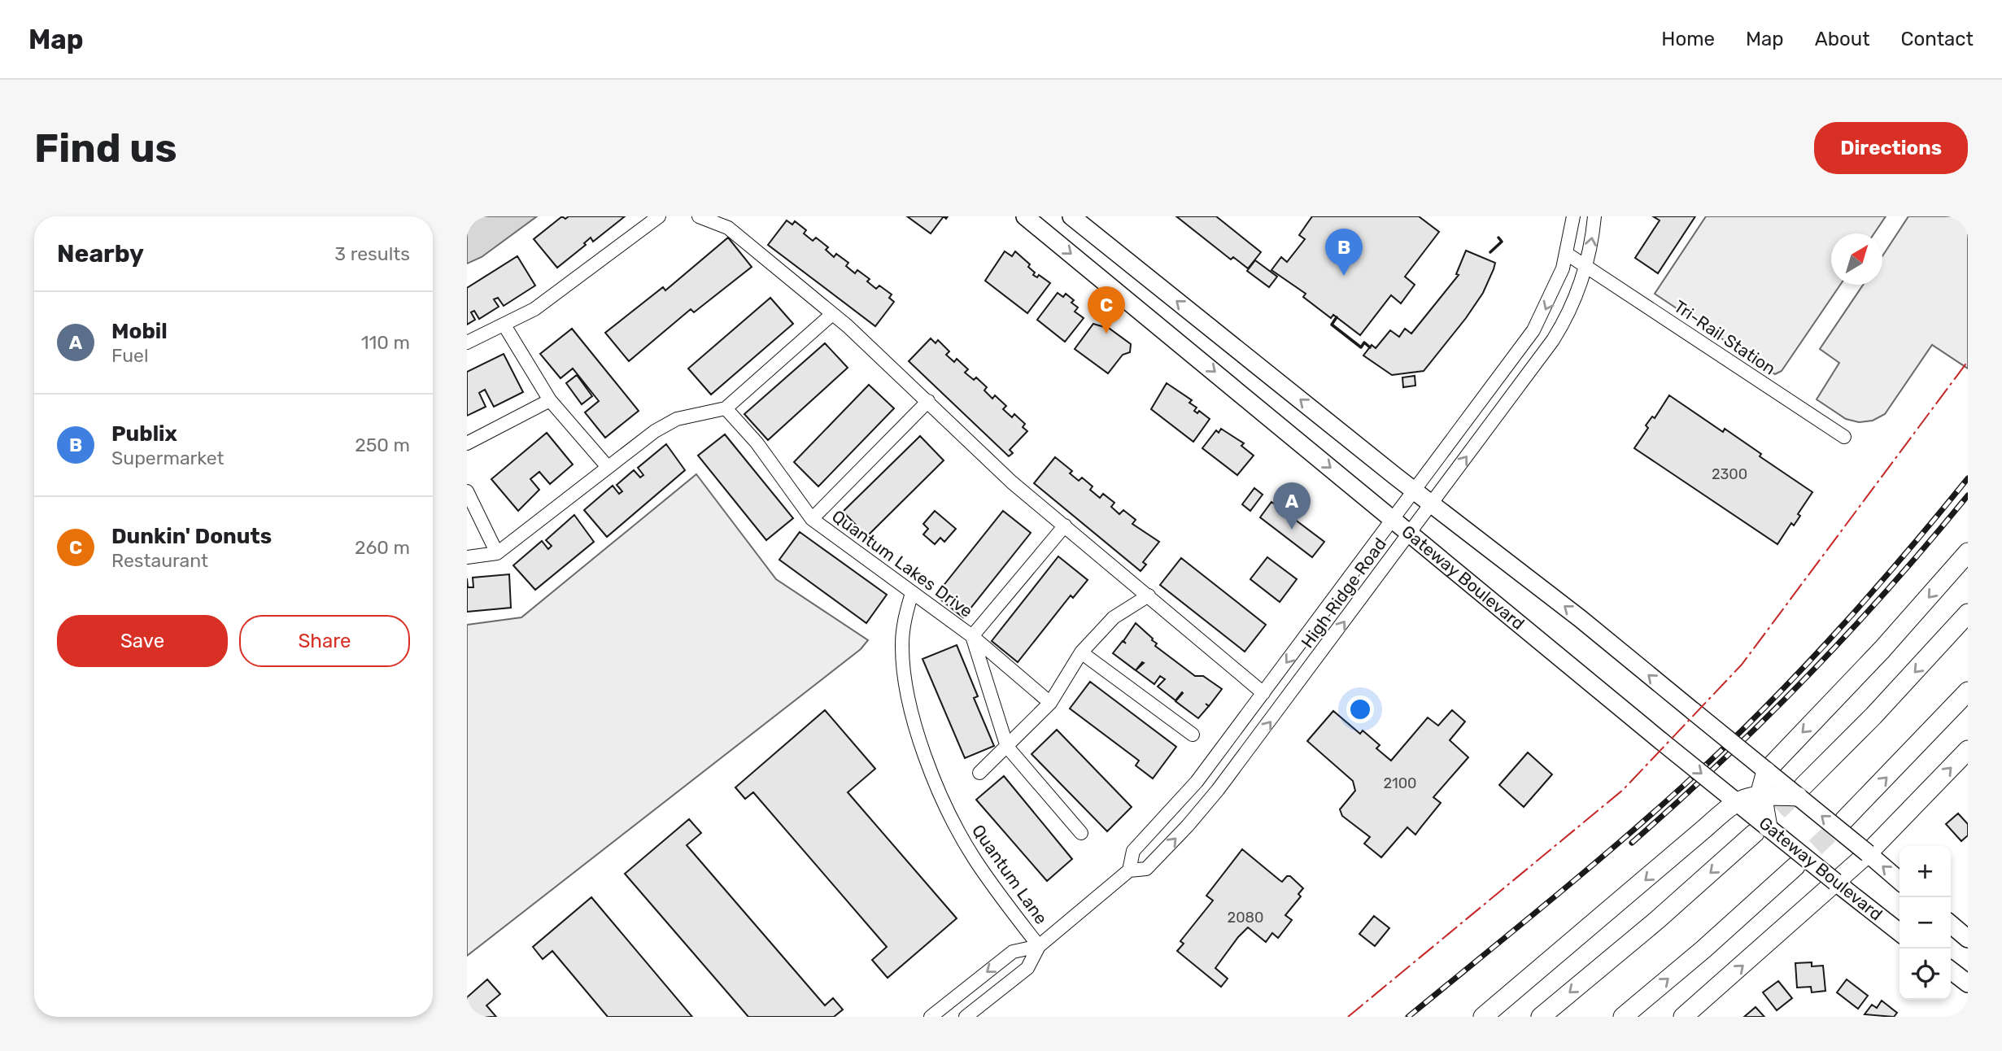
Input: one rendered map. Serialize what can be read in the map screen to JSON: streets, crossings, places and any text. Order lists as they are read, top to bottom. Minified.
{"streets":{"main road":["Gateway Boulevard"],"street":["Tri-Rail Station","Quantum Lakes Drive","High Ridge Road","Quantum Lane"]},"crossings":[["Tri-Rail Station","High Ridge Road"],["Quantum Lakes Drive","Quantum Lane"],["Gateway Boulevard","High Ridge Road"],["High Ridge Road","Quantum Lane"]],"house_numbers":["2300","2100","2080"],"north":"top right","page":{"header":"Map","nav":["Home","Map","About","Contact"],"buttons":["Directions",["Save","Share"]],"title":"Find us","heading":["Nearby","3 results"],"pins":["B","C","A"],"list":[{"mark":"A","name":"Mobil","note":"Fuel","value":"110 m"},{"mark":"B","name":"Publix","note":"Supermarket","value":"250 m"},{"mark":"C","name":"Dunkin' Donuts","note":"Restaurant","value":"260 m"}],"map_buttons":["+","−"]}}
